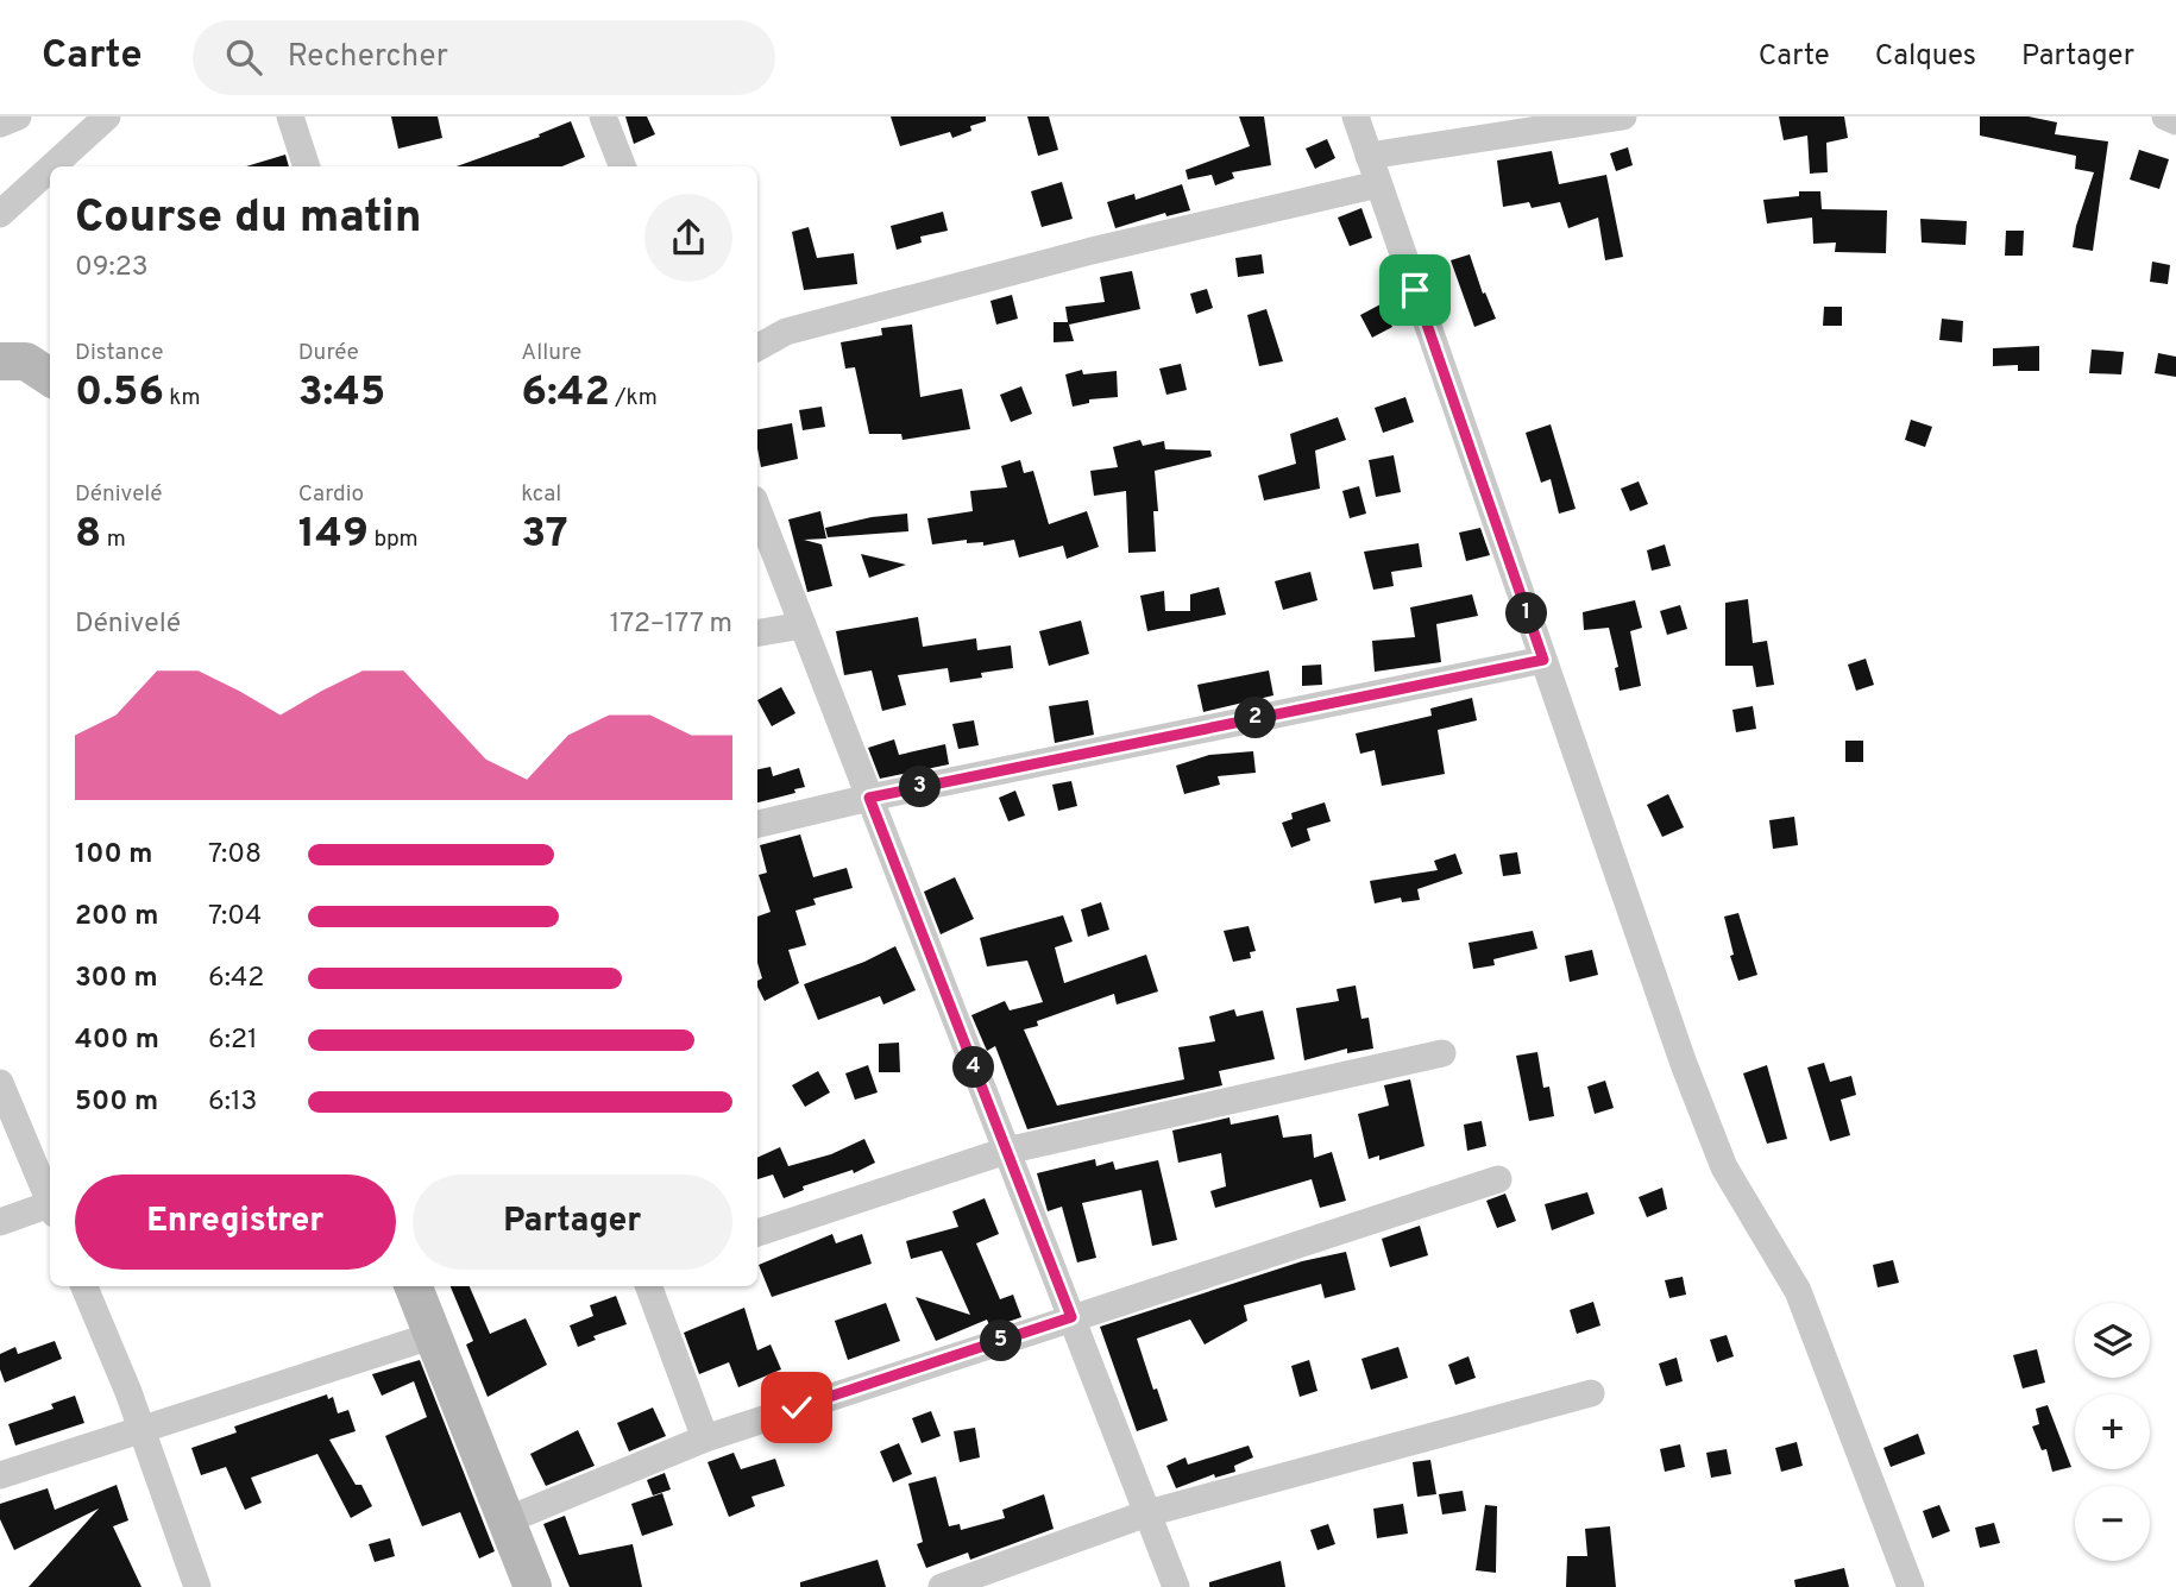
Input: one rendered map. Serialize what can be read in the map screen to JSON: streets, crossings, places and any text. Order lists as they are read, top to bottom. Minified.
{"page":{"header":"Carte","search":"Rechercher","nav":["Carte","Calques","Partager"],"heading":["Course du matin","09:23"],"stats":[["Distance","0.56 km"],["Durée","3:45"],["Allure","6:42 /km"],["Dénivelé","8 m"],["Cardio","149 bpm"],["kcal","37"]],"chart":["Dénivelé","172–177 m"],"pins":["1","2","3","4","5"],"list":[{"name":"100 m","note":"7:08"},{"name":"200 m","note":"7:04"},{"name":"300 m","note":"6:42"},{"name":"400 m","note":"6:21"},{"name":"500 m","note":"6:13"}],"buttons":["Enregistrer","Partager"],"map_buttons":["+","−"]}}
